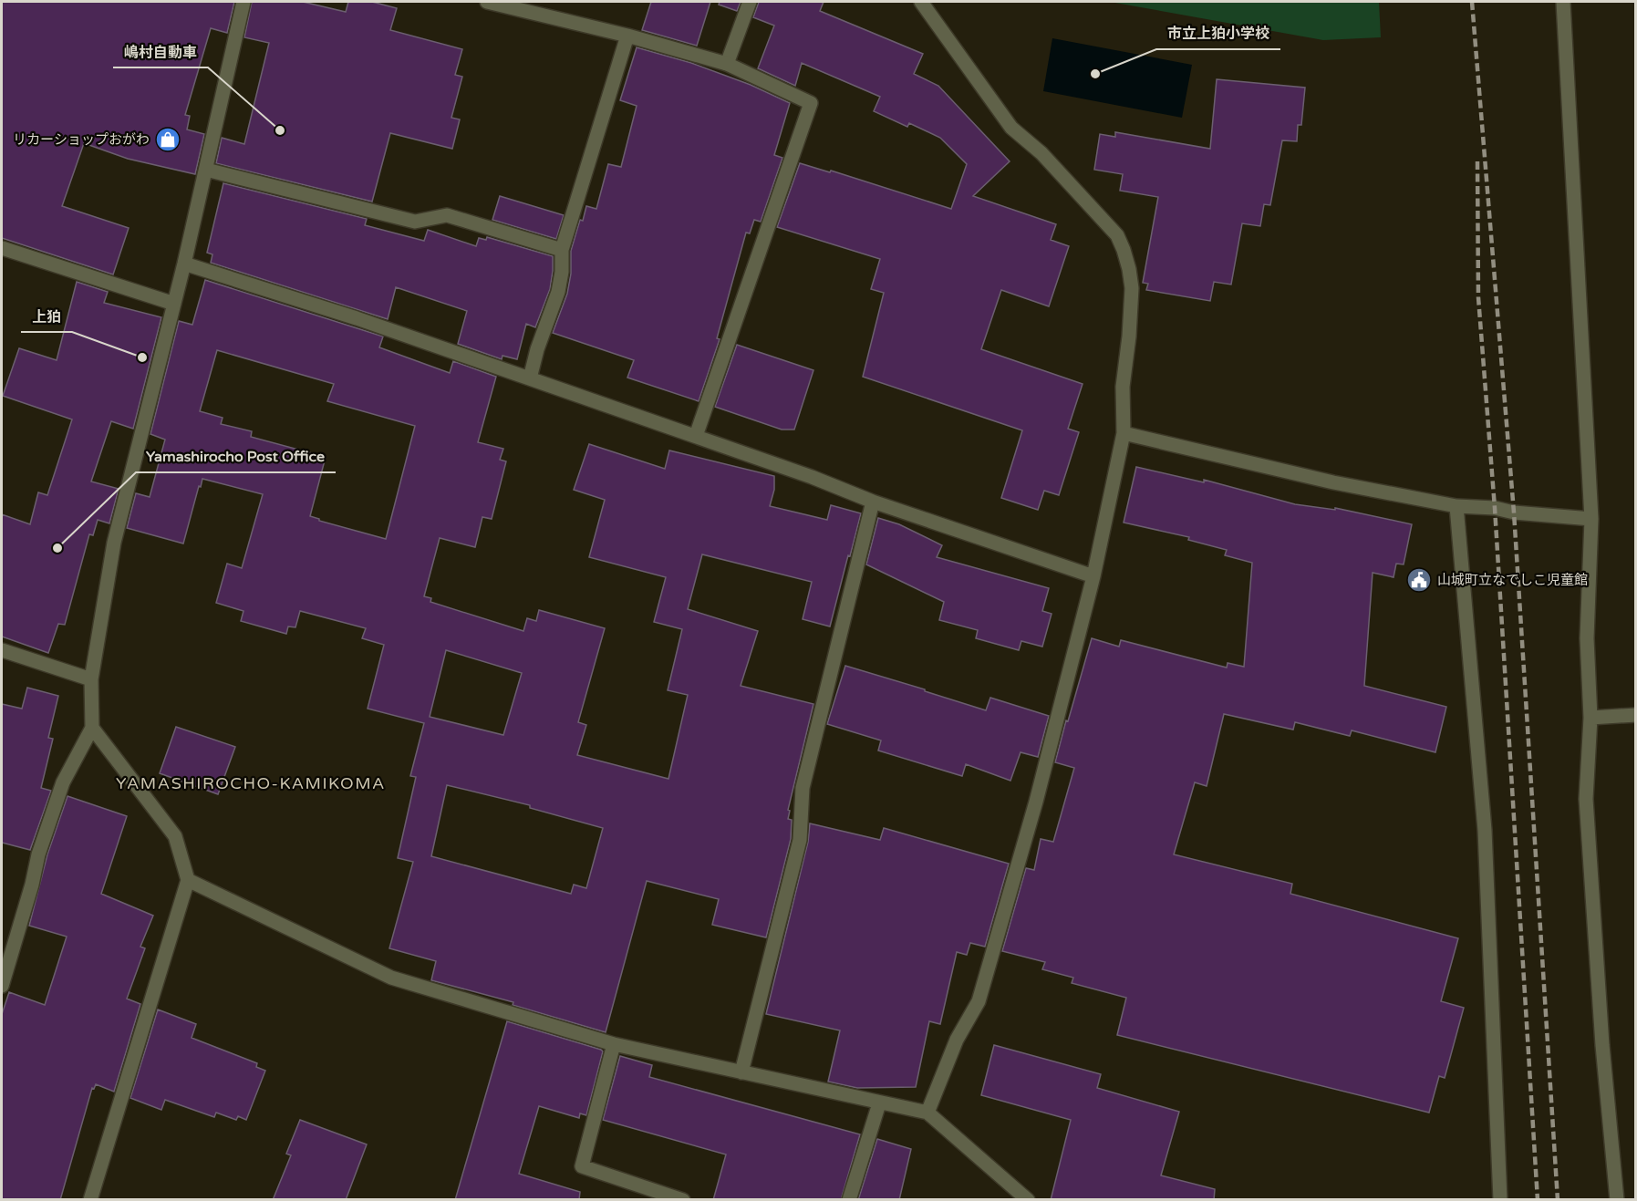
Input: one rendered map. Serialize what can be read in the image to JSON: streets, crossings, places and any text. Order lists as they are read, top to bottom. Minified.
{"districts":["YAMASHIROCHO-KAMIKOMA"],"places":{"other":["市立上狛小学校","嶋村自動車","上狛","Yamashirocho Post Office"],"shop":["リカーショップおがわ"],"public building":["山城町立なでしこ児童館"]}}
